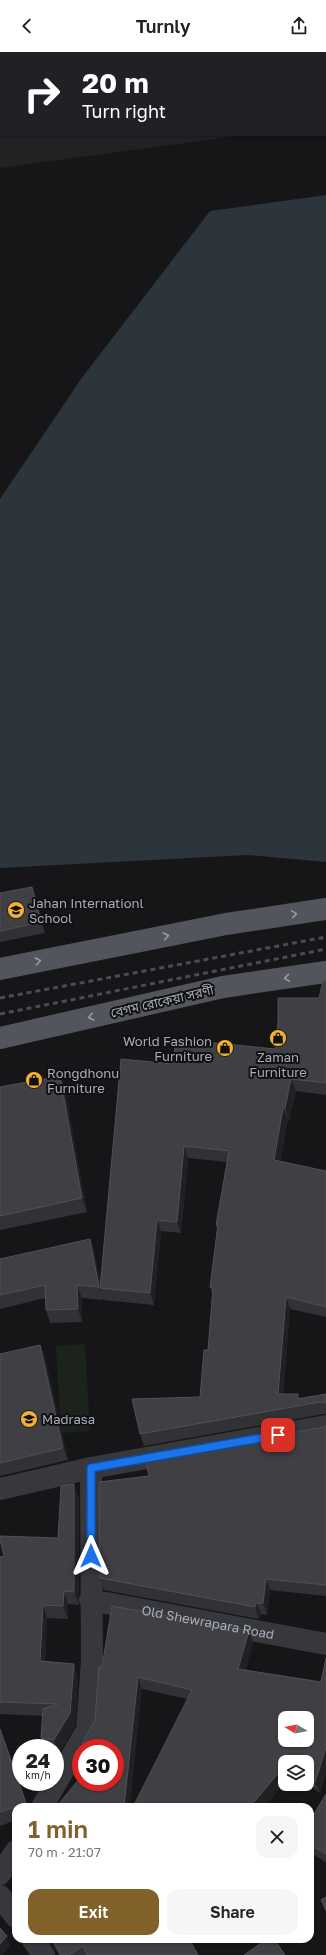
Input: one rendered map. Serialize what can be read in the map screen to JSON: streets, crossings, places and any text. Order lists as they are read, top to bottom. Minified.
{"streets":{"main road":["বেগম রোকেয়া সরণী"],"street":["Old Shewrapara Road"]},"places":{"school or university":["Jahan Internationl School","Madrasa"],"shop":["Zaman Furniture","World Fashion Furniture","Rongdhonu Furniture"]},"north":"left","page":{"header":"Turnly","turn":["20 m","Turn right"],"speed":"24 km/h","limit":"30","heading":["1 min","70 m · 21:07"],"buttons":["Exit","Share"]}}
